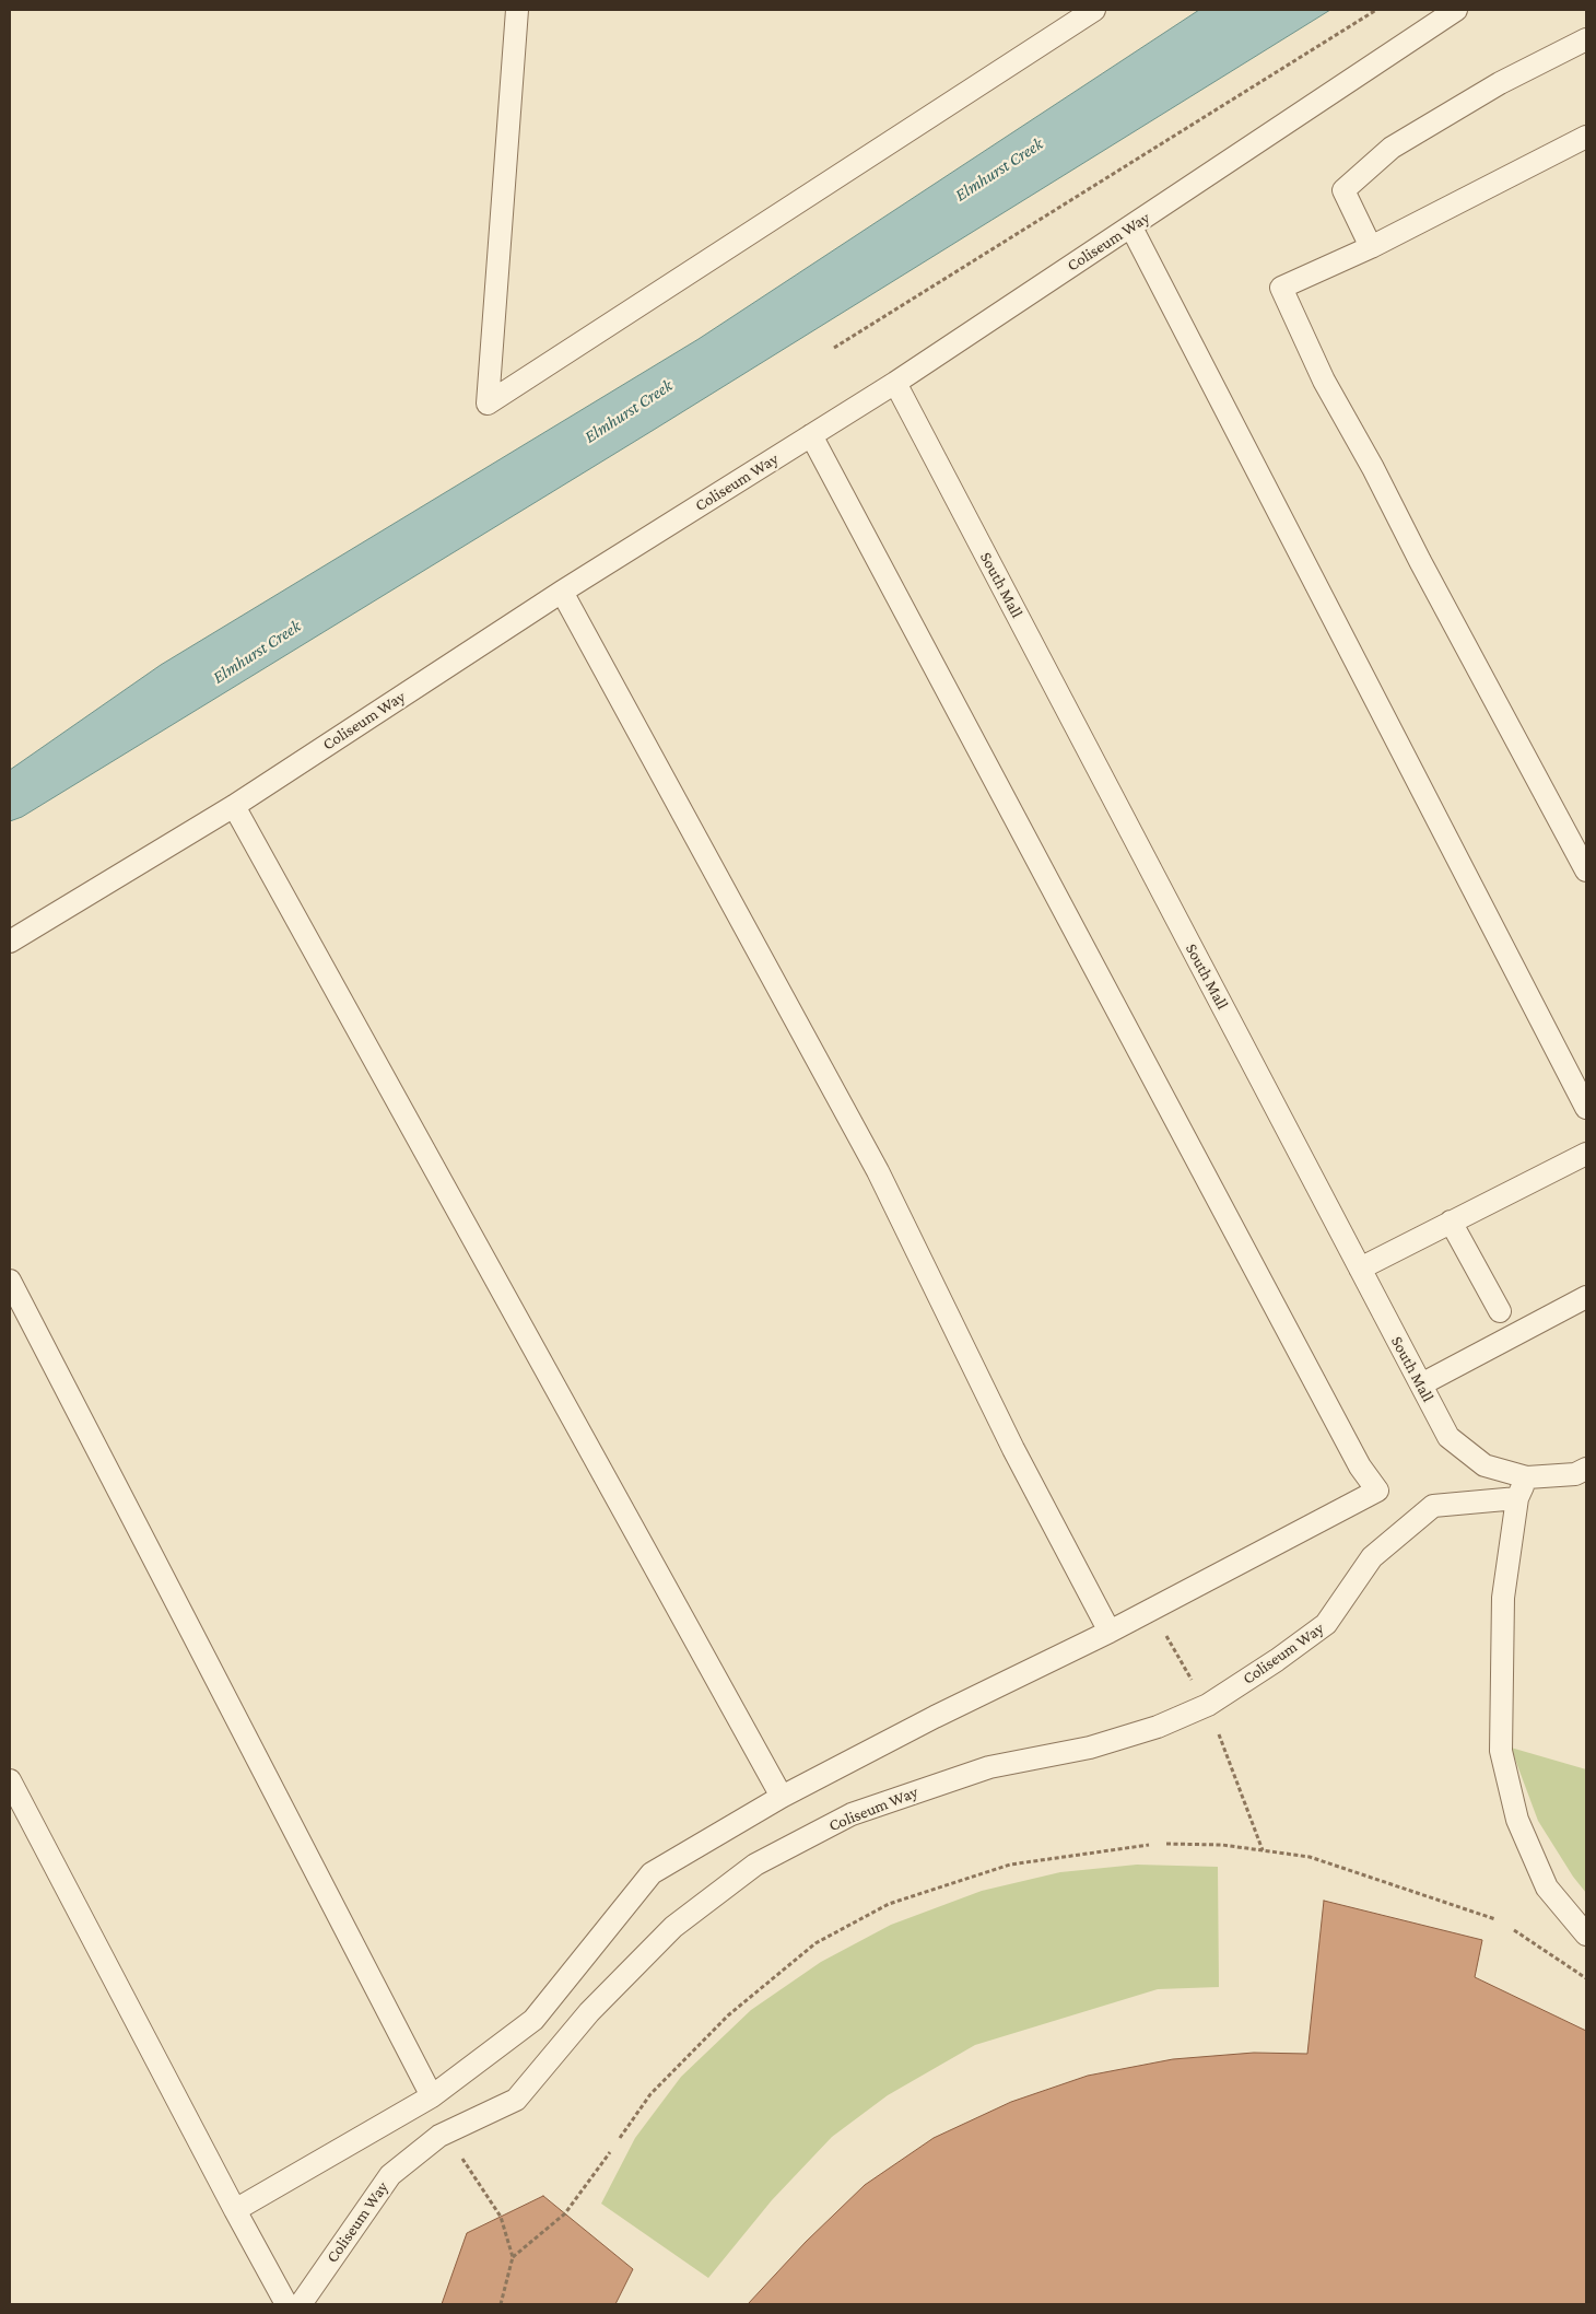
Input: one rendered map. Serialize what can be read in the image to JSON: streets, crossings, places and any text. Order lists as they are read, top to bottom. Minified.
{"streets":{"lane":["Coliseum Way","South Mall"]},"crossings":[["Coliseum Way","South Mall"]],"water":["Elmhurst Creek"]}
